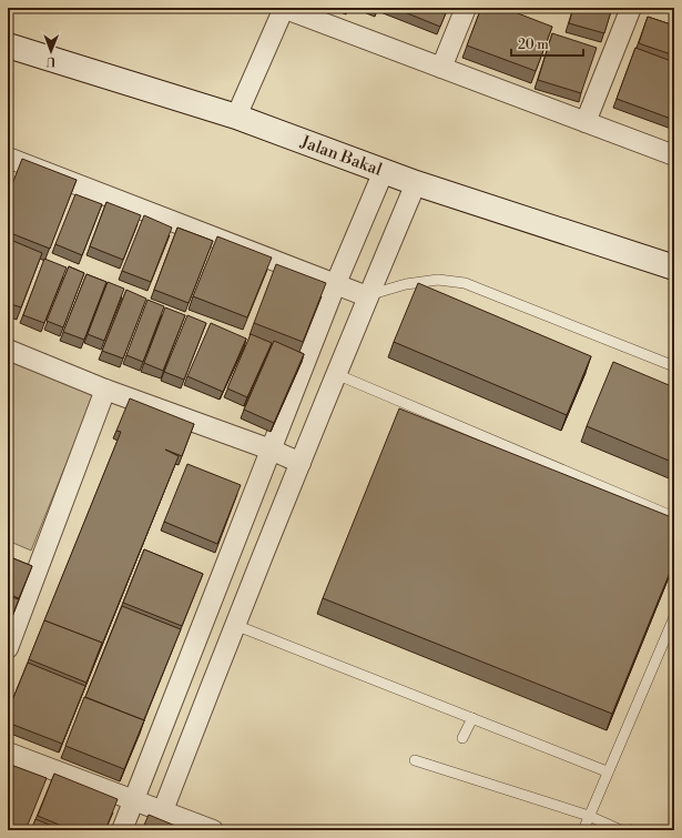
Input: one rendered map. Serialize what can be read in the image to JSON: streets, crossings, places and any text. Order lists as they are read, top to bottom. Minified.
{"streets":{"street":["Jalan Bakal"]},"scale_bar":"20 m","north":"bottom"}
